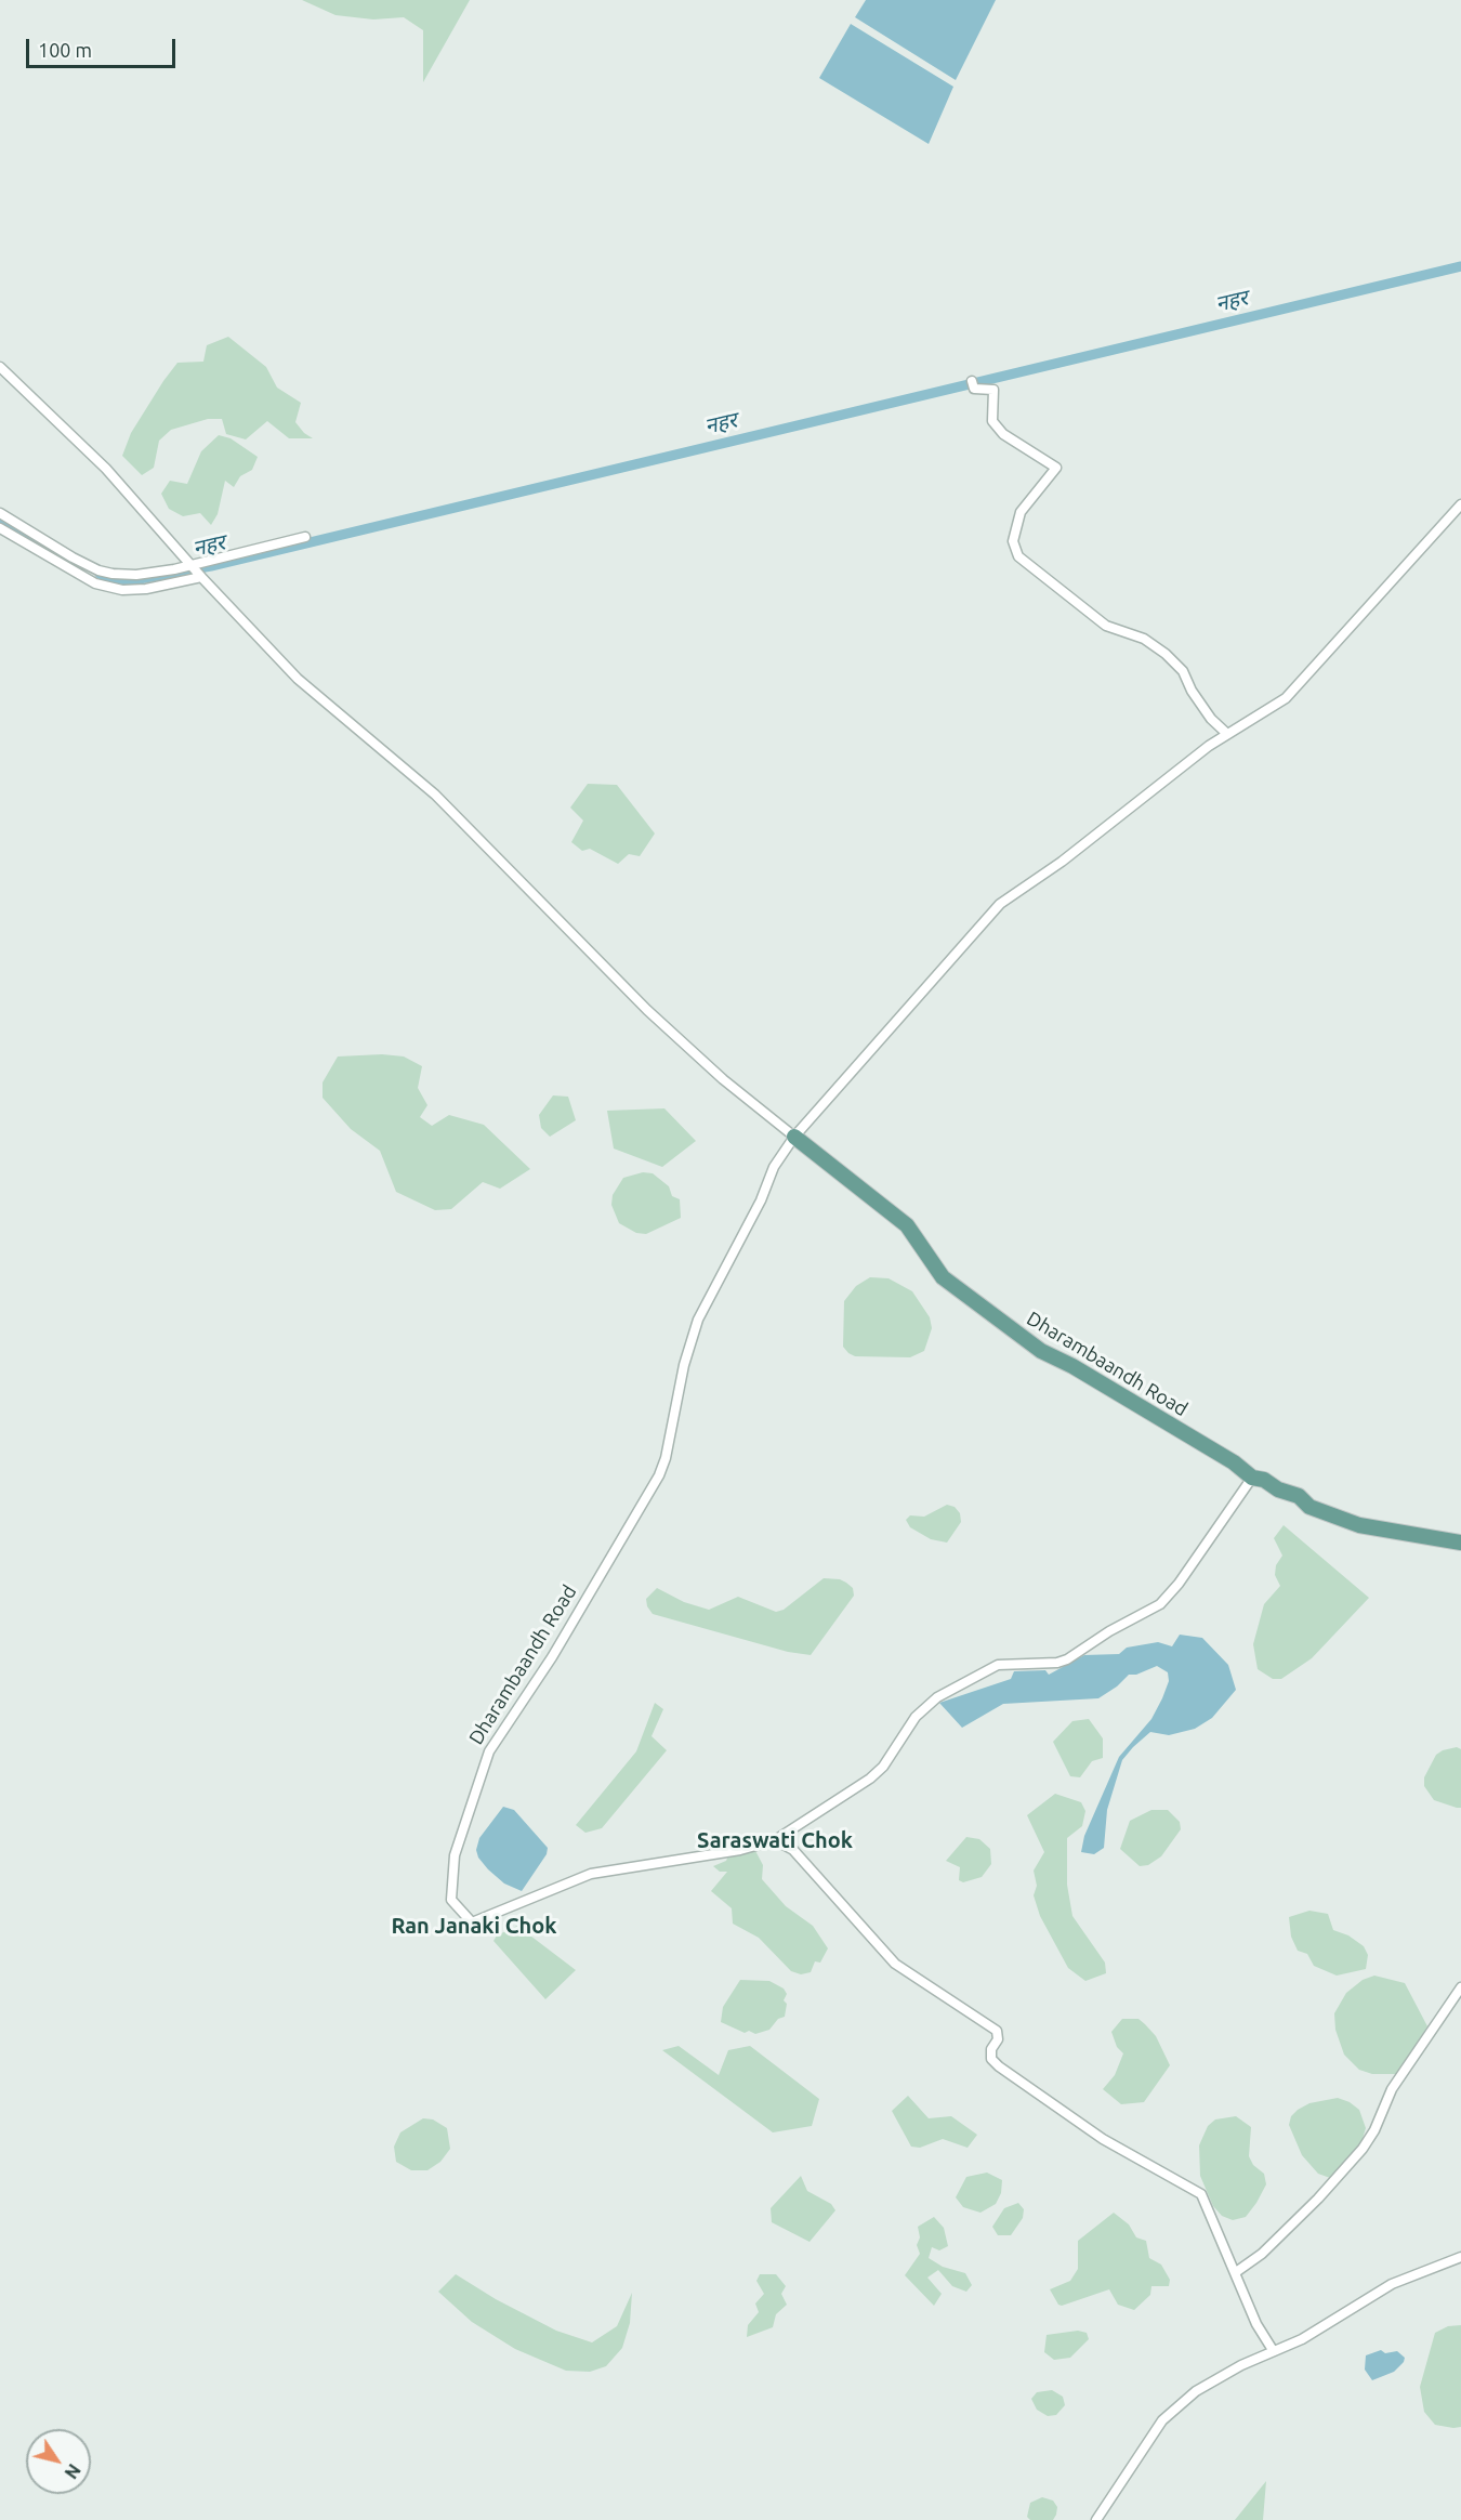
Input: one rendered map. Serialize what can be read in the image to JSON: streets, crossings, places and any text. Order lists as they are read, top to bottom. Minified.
{"streets":{"main road":["Dharambaandh Road"]},"districts":["Saraswati Chok","Ran Janaki Chok"],"water":["नहर"],"scale_bar":"100 m","north":"bottom right"}
